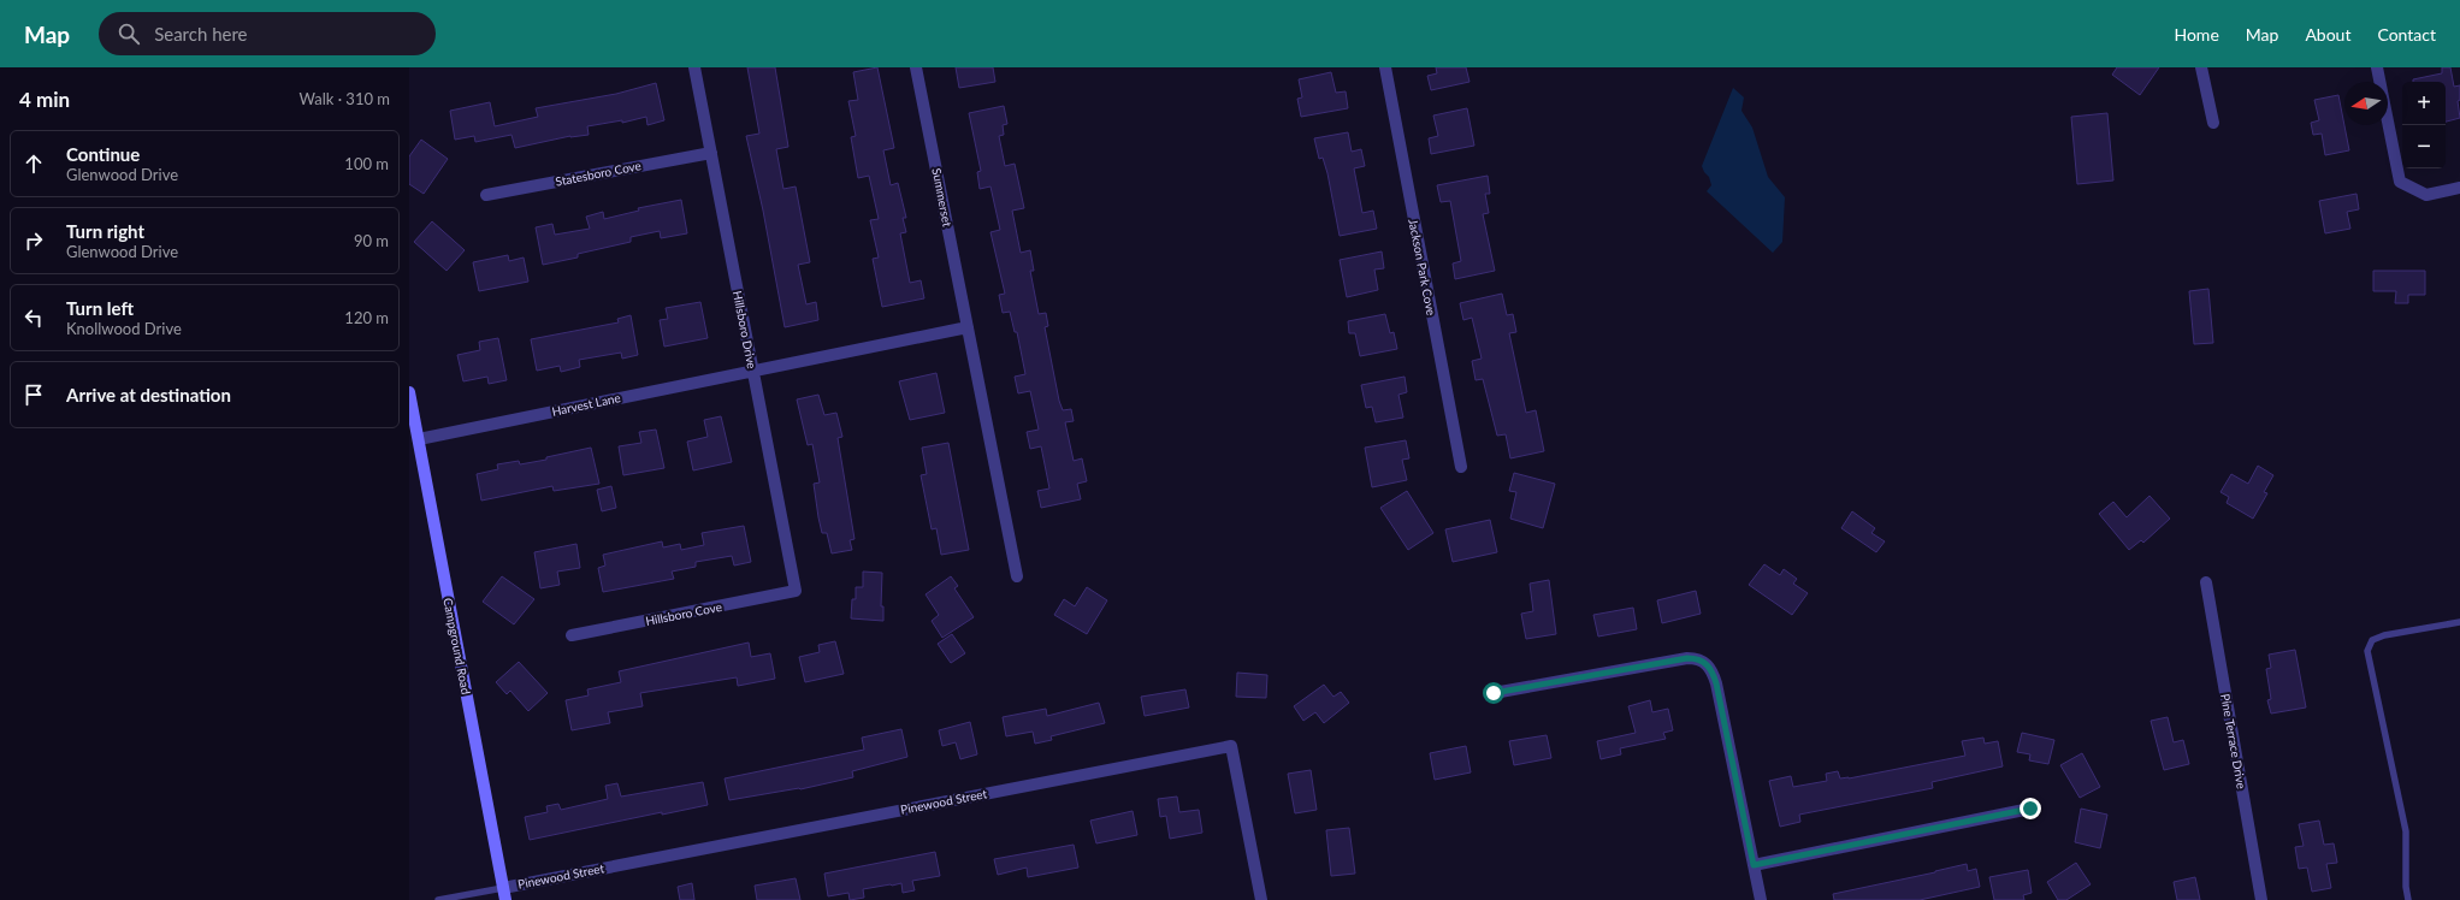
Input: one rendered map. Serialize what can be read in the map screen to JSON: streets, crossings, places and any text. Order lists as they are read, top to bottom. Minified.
{"streets":{"street":["Statesboro Cove","Summerset","Jackson Park Cove","Hillsboro Drive","Harvest Lane","Hillsboro Cove","Campground Road","Pine Terrace Drive","Pinewood Street"]},"crossings":[["Statesboro Cove","Hillsboro Drive"],["Hillsboro Drive","Harvest Lane"],["Hillsboro Drive","Hillsboro Cove"],["Harvest Lane","Campground Road"],["Campground Road","Pinewood Street"]],"north":"left","page":{"header":"Map","search":"Search here","nav":["Home","Map","About","Contact"],"heading":["4 min","Walk · 310 m"],"map_buttons":["+","−"],"list":[["Continue","Glenwood Drive","100 m"],["Turn right","Glenwood Drive","90 m"],["Turn left","Knollwood Drive","120 m"],"Arrive at destination"]}}
